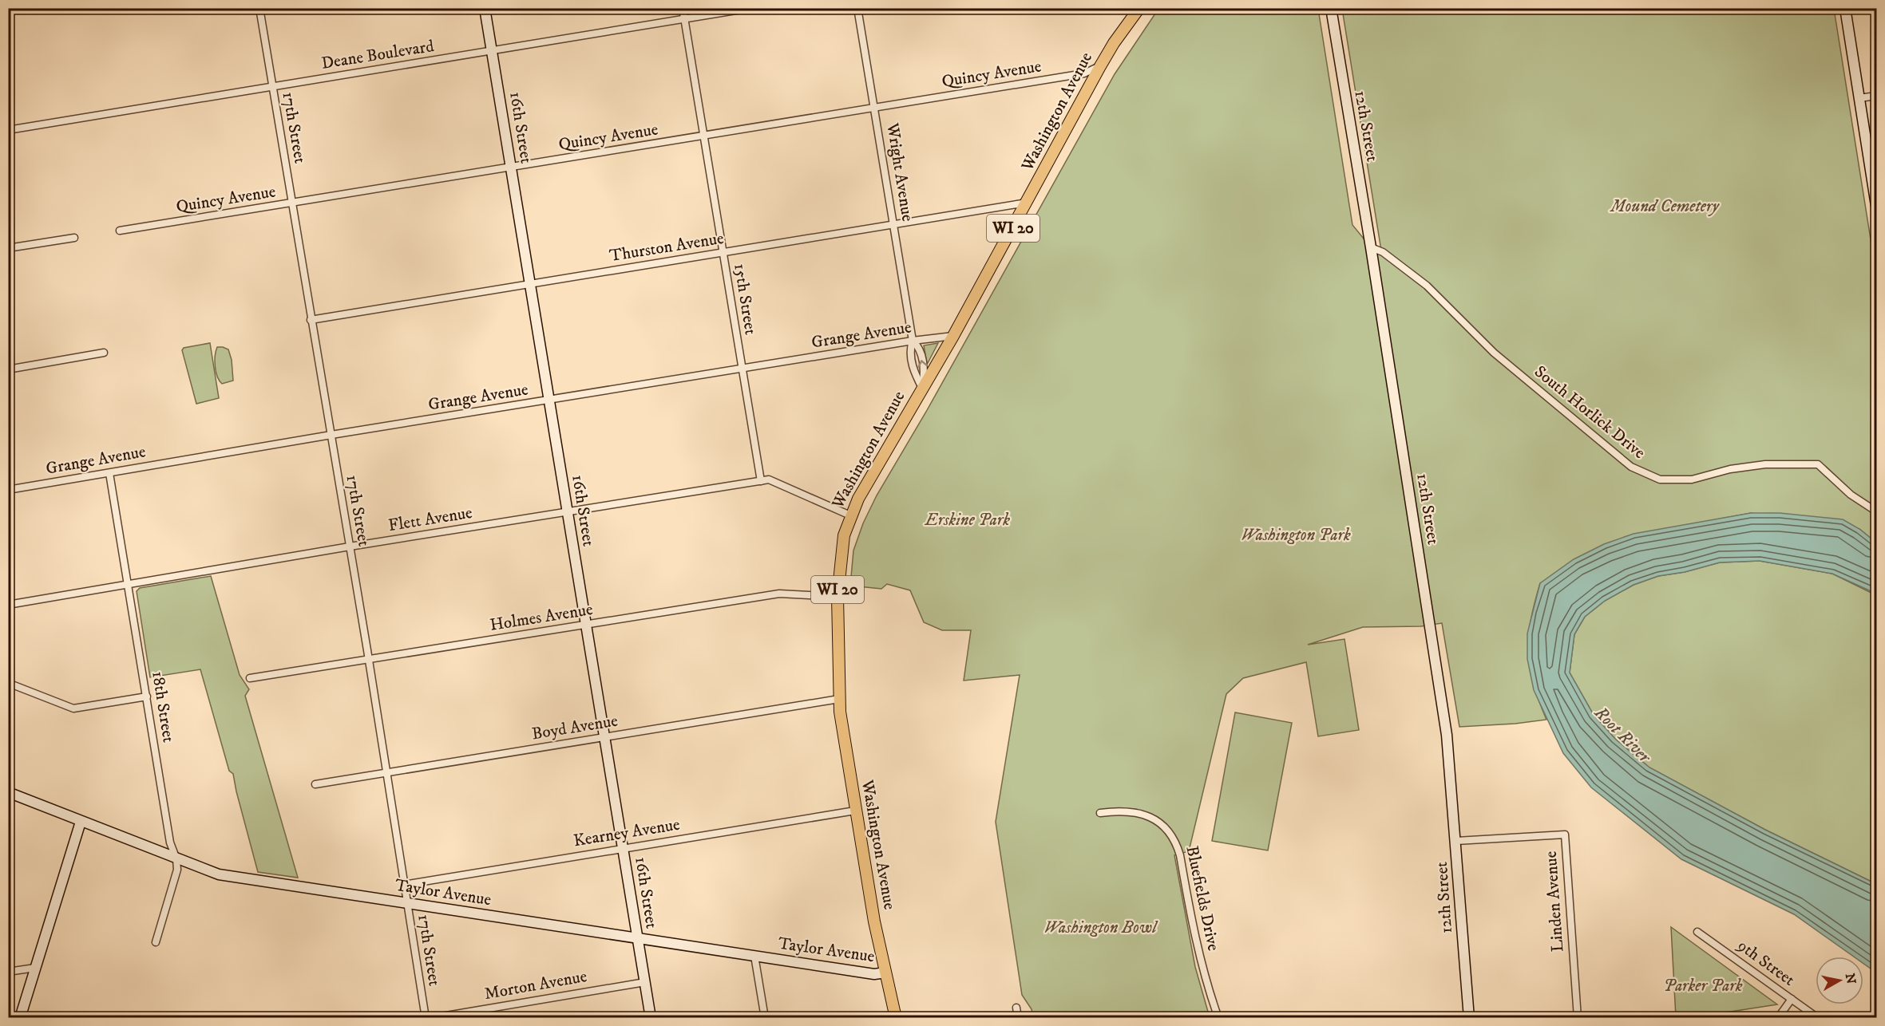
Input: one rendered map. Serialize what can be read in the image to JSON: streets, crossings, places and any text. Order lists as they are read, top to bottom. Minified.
{"streets":{"main road":["Washington Avenue","WI 20"],"street":["Deane Boulevard","Quincy Avenue","12th Street","17th Street","16th Street","Wright Avenue","Thurston Avenue","15th Street","Grange Avenue","South Horlick Drive","Flett Avenue","Holmes Avenue","18th Street","Boyd Avenue","Kearney Avenue","Taylor Avenue","Bluefields Drive","Linden Avenue","9th Street","Morton Avenue"]},"crossings":[["Deane Boulevard","17th Street"],["Deane Boulevard","16th Street"],["Deane Boulevard","15th Street"],["Quincy Avenue","Washington Avenue"],["Quincy Avenue","17th Street"],["Quincy Avenue","16th Street"],["Quincy Avenue","Wright Avenue"],["Quincy Avenue","15th Street"],["Washington Avenue","Wright Avenue"],["Washington Avenue","Thurston Avenue"],["Washington Avenue","Grange Avenue"],["Washington Avenue","Flett Avenue"],["Washington Avenue","Holmes Avenue"],["Washington Avenue","Boyd Avenue"],["Washington Avenue","Kearney Avenue"],["Washington Avenue","Taylor Avenue"],["12th Street","South Horlick Drive"],["12th Street","Linden Avenue"],["17th Street","Thurston Avenue"],["17th Street","Grange Avenue"],["17th Street","Flett Avenue"],["17th Street","Holmes Avenue"],["17th Street","Boyd Avenue"],["17th Street","Kearney Avenue"],["17th Street","Taylor Avenue"],["16th Street","Thurston Avenue"],["16th Street","Grange Avenue"],["16th Street","Flett Avenue"],["16th Street","Holmes Avenue"],["16th Street","Boyd Avenue"],["16th Street","Kearney Avenue"],["16th Street","Taylor Avenue"],["16th Street","Morton Avenue"],["Wright Avenue","Thurston Avenue"],["Wright Avenue","Grange Avenue"],["Thurston Avenue","15th Street"],["15th Street","Grange Avenue"],["15th Street","Flett Avenue"],["Grange Avenue","18th Street"],["Flett Avenue","18th Street"],["18th Street","Taylor Avenue"]],"water":["Root River"],"parks":["Mound Cemetery","Erskine Park","Washington Park","Washington Bowl","Parker Park"],"north":"right"}
